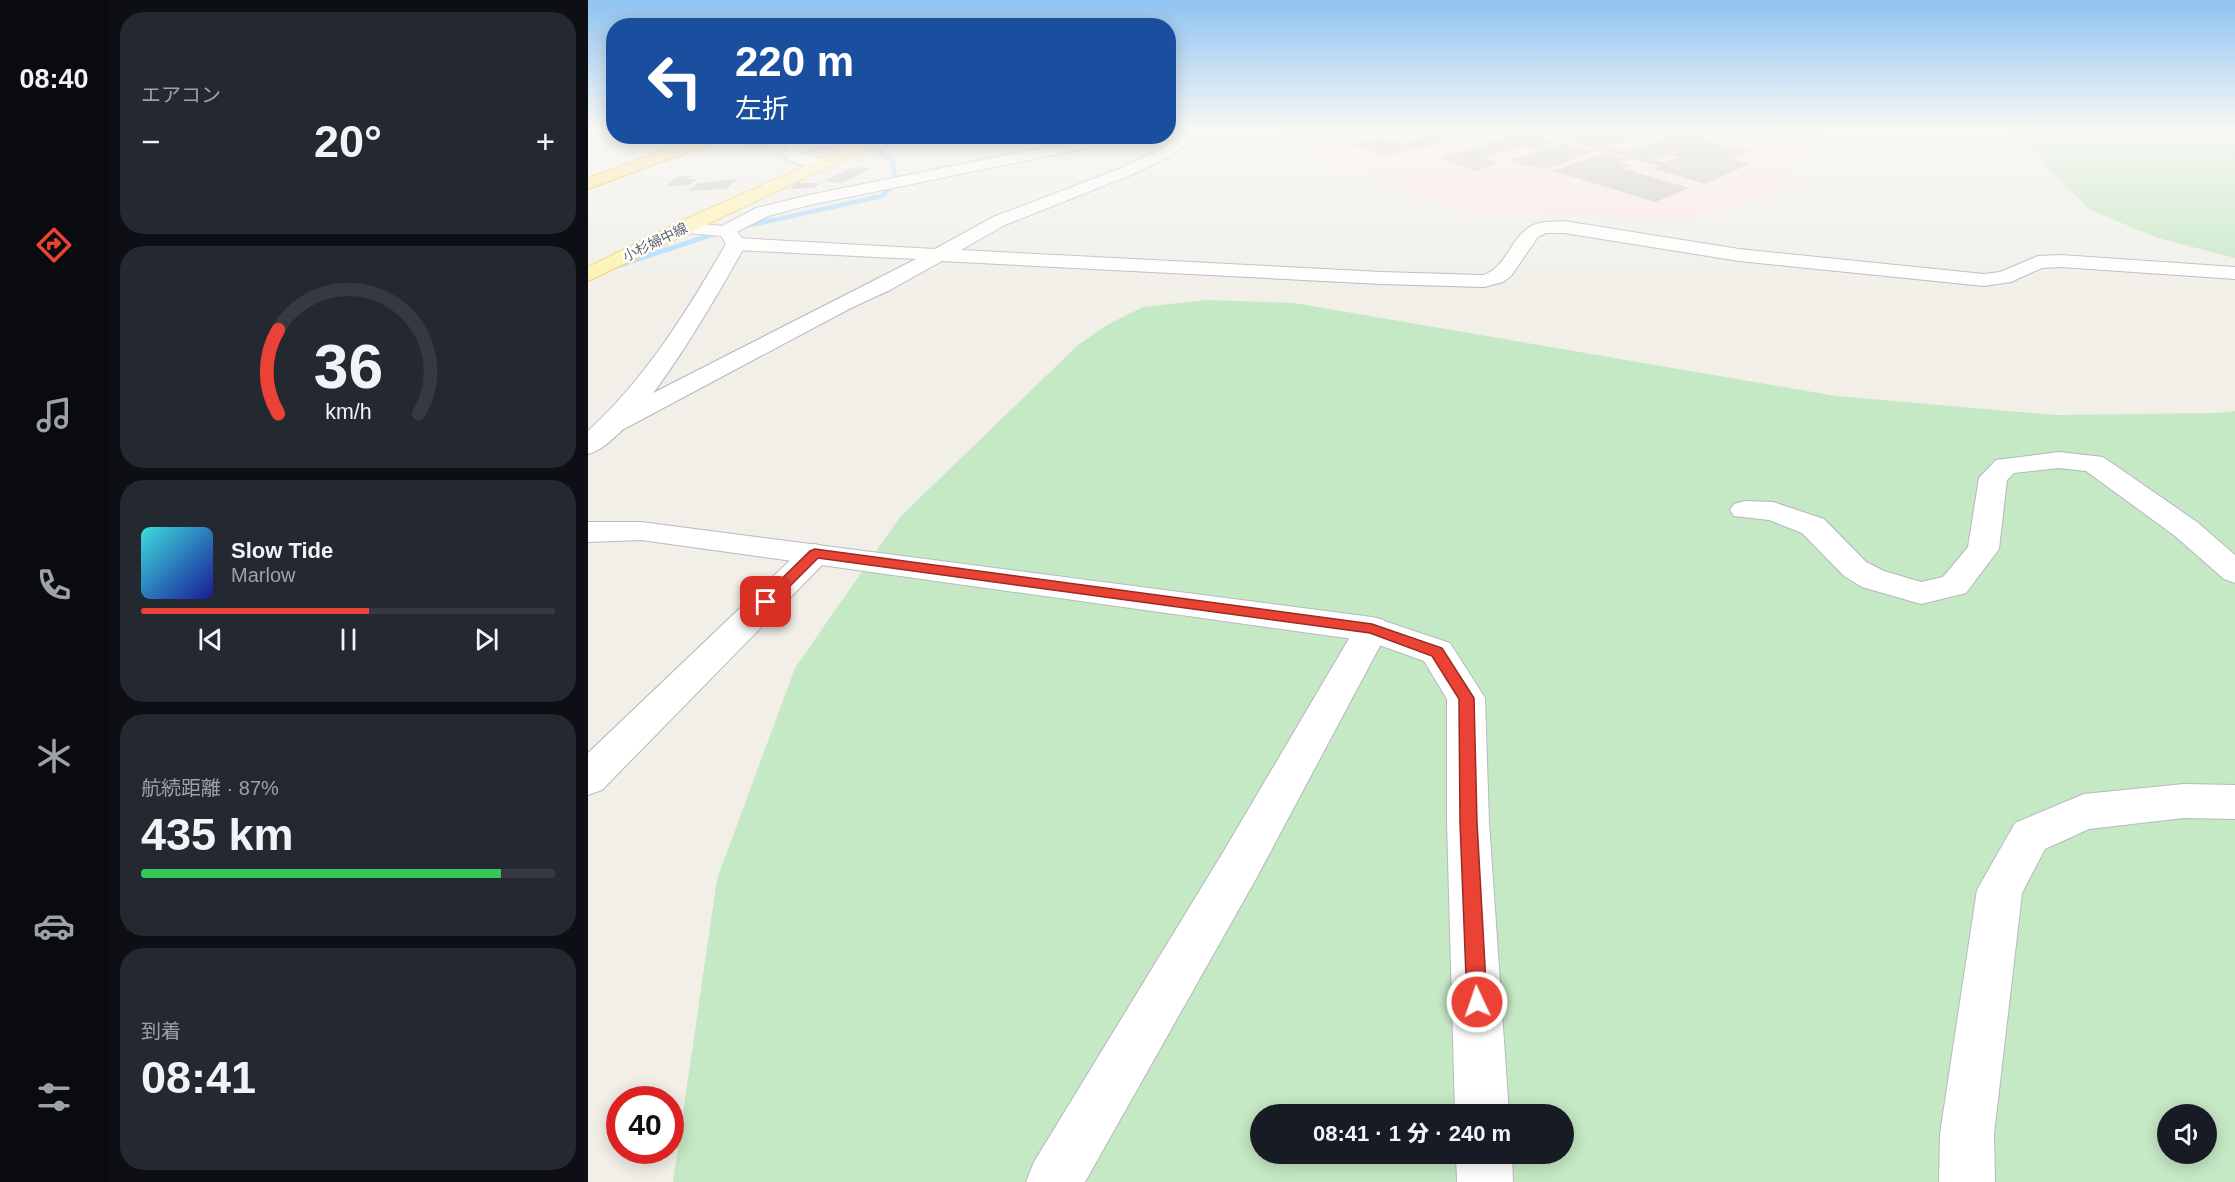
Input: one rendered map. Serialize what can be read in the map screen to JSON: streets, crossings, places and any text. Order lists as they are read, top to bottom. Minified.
{"streets":{"main road":["小杉婦中線"]},"page":{"tabs":"08:40","tile":["エアコン",["航続距離 · 87%","435 km"],["到着","08:41"]],"turn":["220 m","左折"],"heat":["−","20°","+"],"song":["Slow Tide","Marlow"],"limit":"40","trip":"08:41 · 1 分 · 240 m","gauge":["36","km/h"]}}
